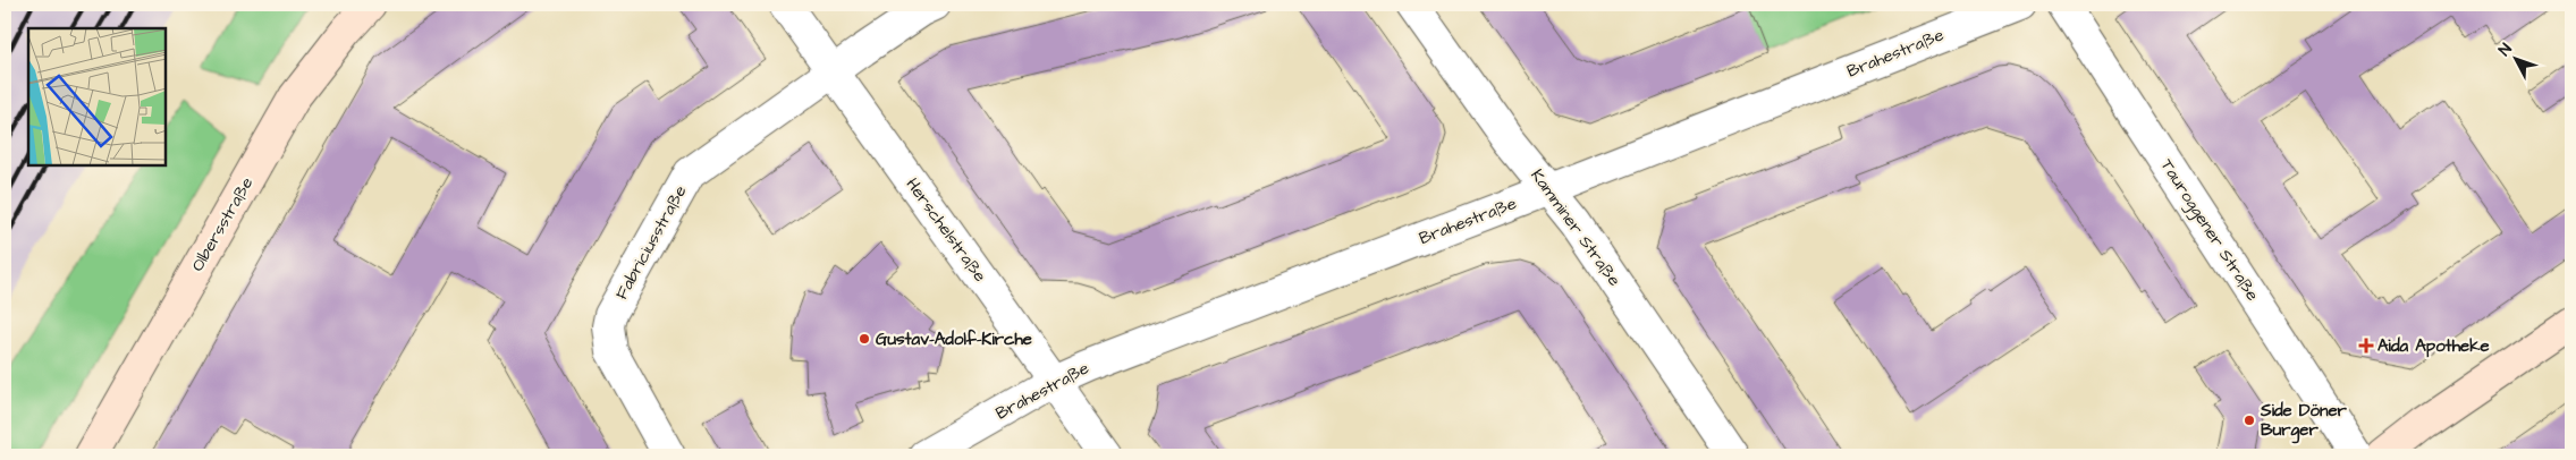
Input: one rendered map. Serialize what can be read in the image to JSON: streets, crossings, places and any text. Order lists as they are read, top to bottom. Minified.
{"streets":{"street":["Brahestraße","Olbersstraße","Kamminer Straße","Herschelstraße","Tauroggener Straße","Fabriciusstraße"]},"crossings":[["Brahestraße","Kamminer Straße"],["Brahestraße","Herschelstraße"],["Herschelstraße","Fabriciusstraße"]],"places":{"other":["Gustav-Adolf-Kirche","Side Döner Burger"],"health":["Aida Apotheke"]},"north":"top left"}
